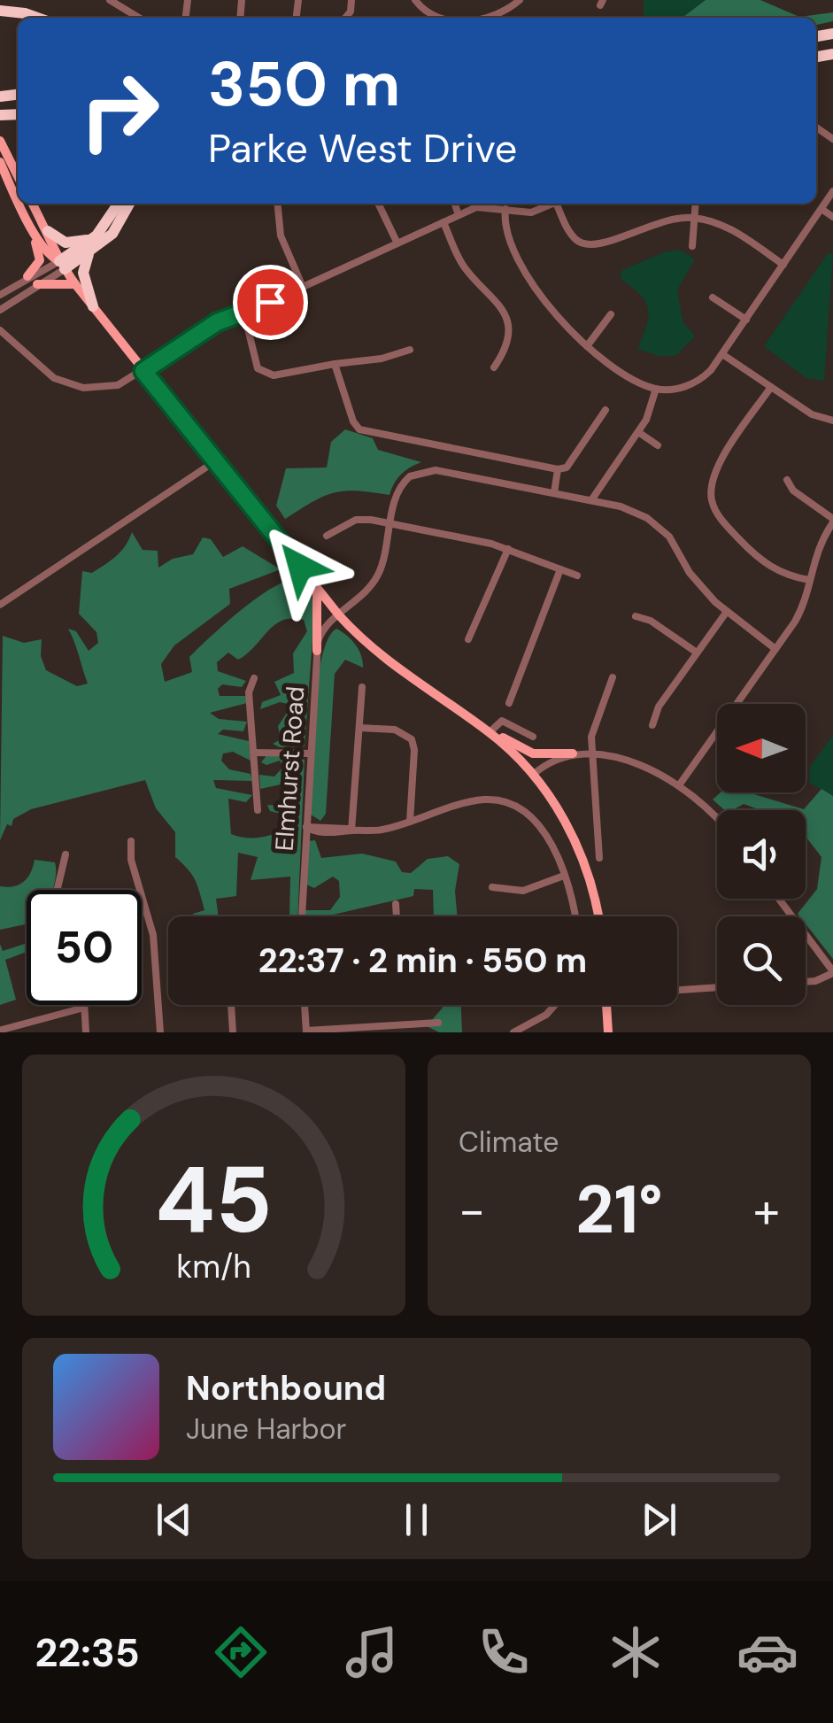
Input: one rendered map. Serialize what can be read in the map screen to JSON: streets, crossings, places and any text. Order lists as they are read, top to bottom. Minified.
{"streets":{"street":["Elmhurst Road"]},"north":"left","page":{"turn":["350 m","Parke West Drive"],"limit":"50","trip":"22:37 · 2 min · 550 m","tile":"Climate","heat":["−","21°","+"],"song":["Northbound","June Harbor"],"tabs":"22:35","gauge":["45","km/h"]}}
